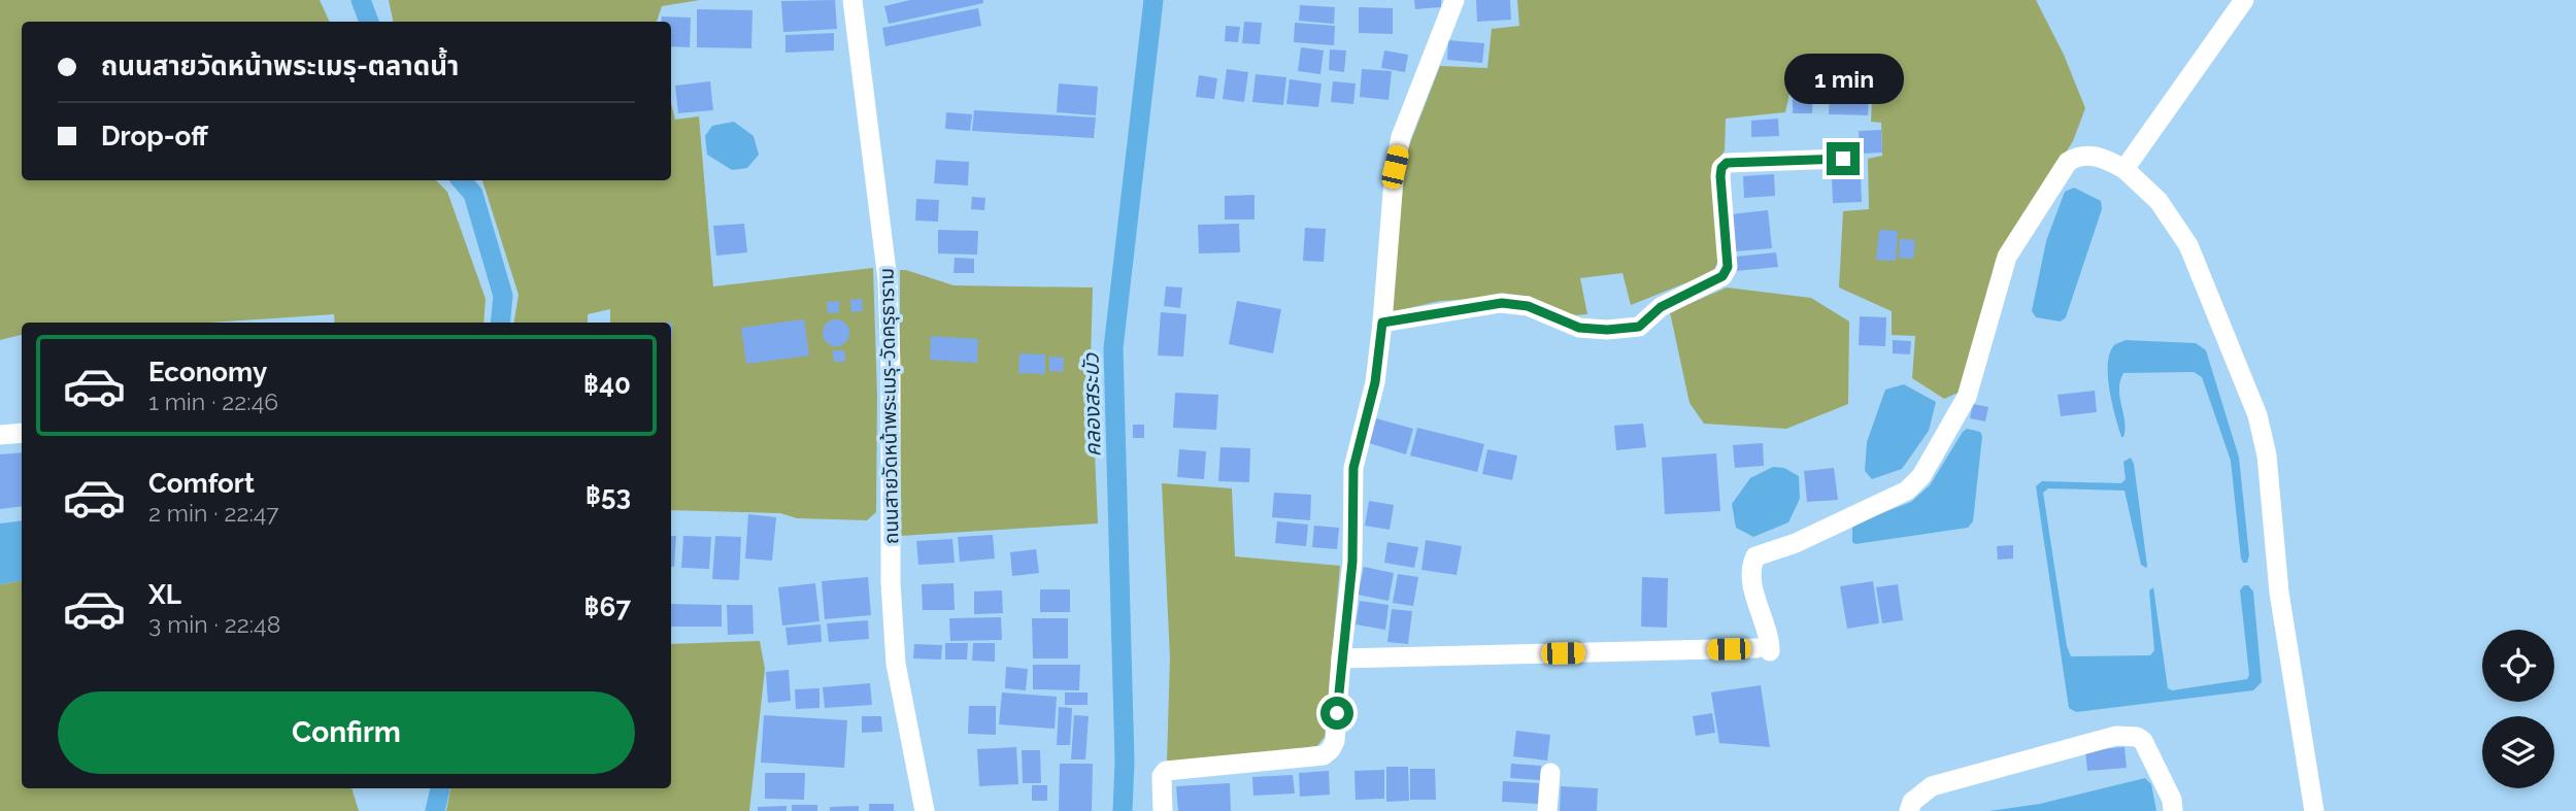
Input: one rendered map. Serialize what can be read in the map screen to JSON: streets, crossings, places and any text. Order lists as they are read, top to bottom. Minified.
{"streets":{"street":["ถนนสายวัดหน้าพระเมรุ-วัดครุธาราม"]},"water":["คลองสระบัว"],"page":{"banner":["ถนนสายวัดหน้าพระเมรุ-ตลาดน้ำ","Drop-off"],"bubble":"1 min","list":[{"name":"Economy","note":"1 min · 22:46","value":"฿40"},{"name":"Comfort","note":"2 min · 22:47","value":"฿53"},{"name":"XL","note":"3 min · 22:48","value":"฿67"}],"buttons":"Confirm"}}
